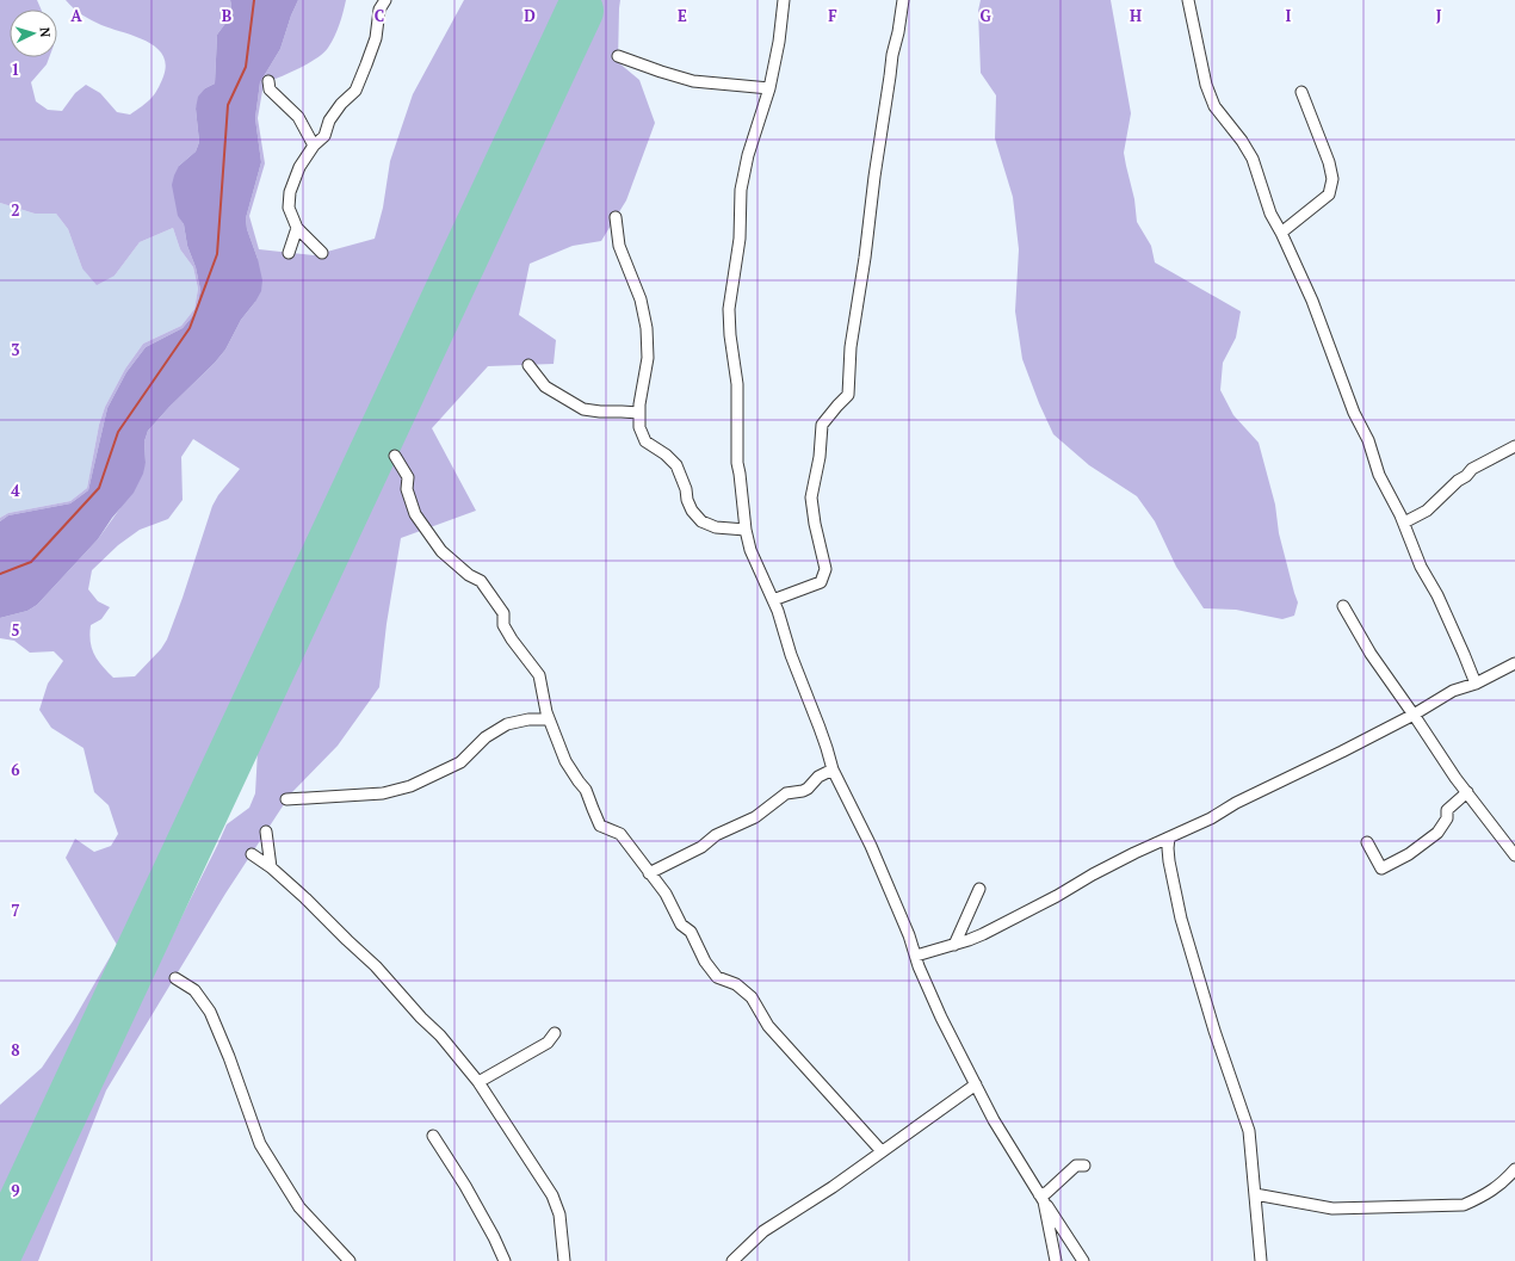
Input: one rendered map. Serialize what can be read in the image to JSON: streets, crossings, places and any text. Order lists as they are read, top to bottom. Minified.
{"north":"right","grid":{"columns":["A","B","C","D","E","F","G","H","I","J"],"rows":["1","2","3","4","5","6","7","8","9"]}}
